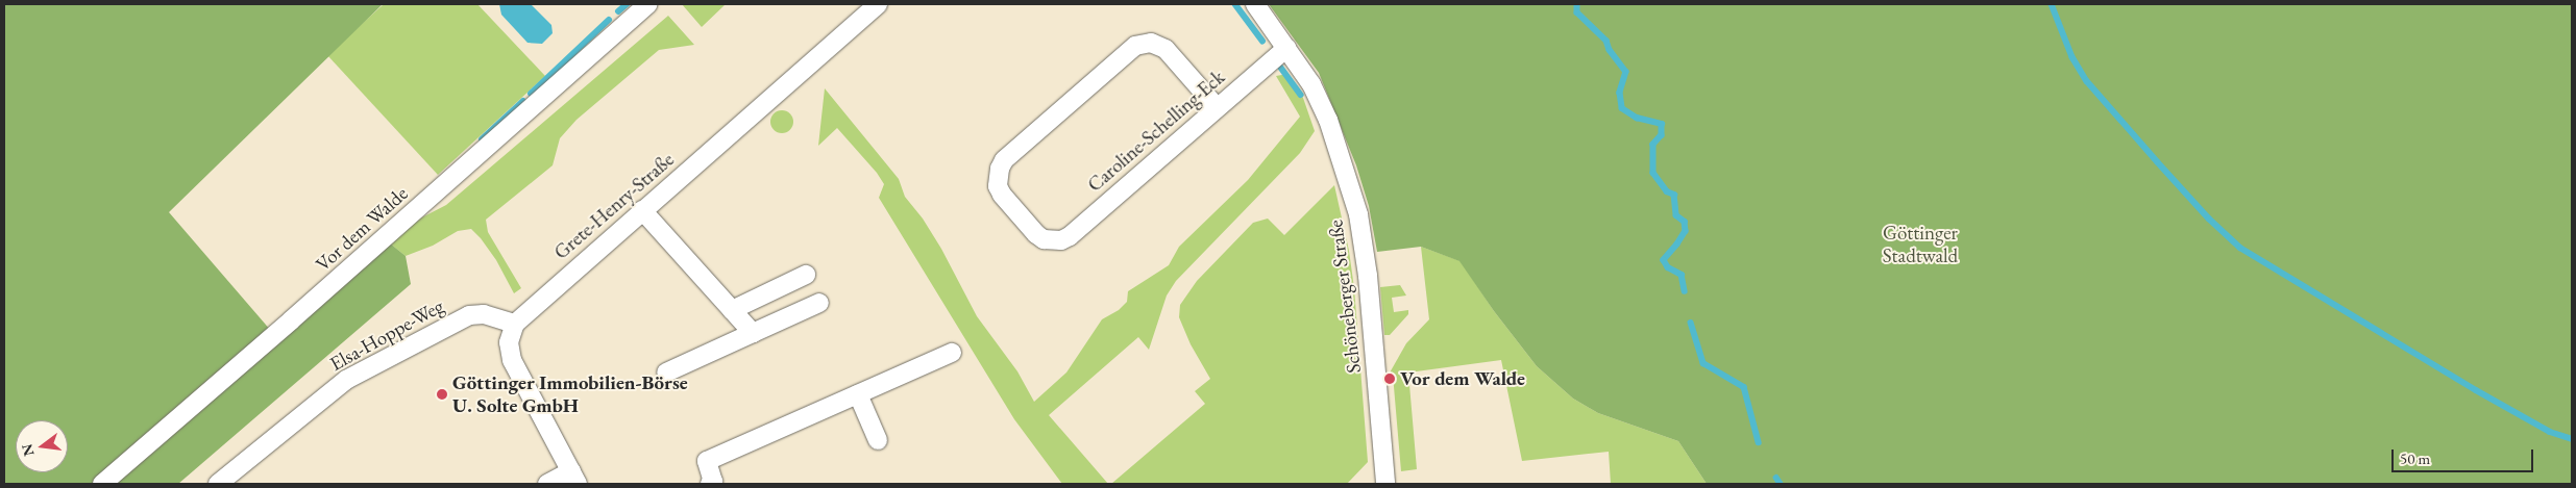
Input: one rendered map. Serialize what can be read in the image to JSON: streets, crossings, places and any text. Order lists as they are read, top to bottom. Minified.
{"streets":{"street":["Caroline-Schelling-Eck","Grete-Henry-Straße","Vor dem Walde","Schöneberger Straße","Elsa-Hoppe-Weg"]},"crossings":[["Caroline-Schelling-Eck","Schöneberger Straße"],["Grete-Henry-Straße","Elsa-Hoppe-Weg"]],"parks":["Göttinger Stadtwald"],"places":["Vor dem Walde","Göttinger Immobilien-Börse U. Solte GmbH"],"scale_bar":"50 m","north":"left"}
